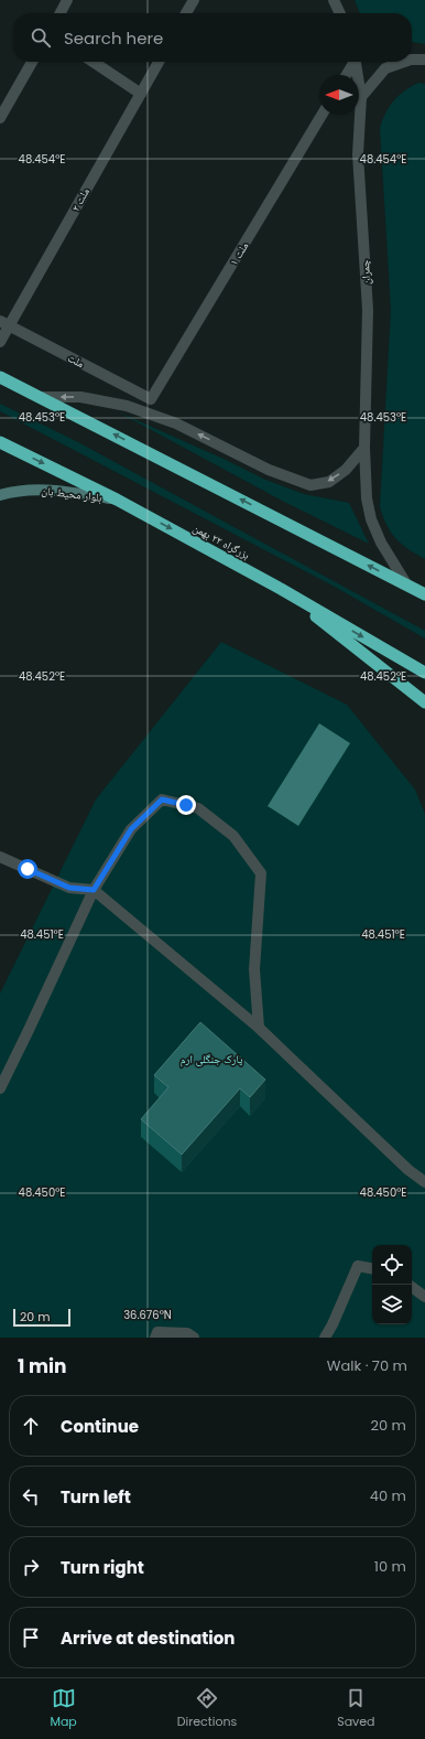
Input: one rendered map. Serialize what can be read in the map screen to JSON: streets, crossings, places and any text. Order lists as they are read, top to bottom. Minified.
{"streets":{"highway":["بزرگراه ۲۲ بهمن"],"main road":["بلوار محیط بان"],"street":["ملت ۲","ملت ۱","چمران","ملت"]},"crossings":[["ملت ۲","ملت"],["ملت ۱","ملت"],["بلوار محیط بان","بزرگراه ۲۲ بهمن"]],"parks":["پارک جنگلی ارم"],"scale_bar":"20 m","north":"left","page":{"search":"Search here","scale":"20 m","heading":["1 min","Walk · 70 m"],"list":[["Continue","20 m"],["Turn left","40 m"],["Turn right","10 m"],"Arrive at destination"],"nav":["Map","Directions","Saved"]},"coordinates":["48.454°E","48.453°E","48.452°E","48.451°E","48.450°E","36.676°N"]}
